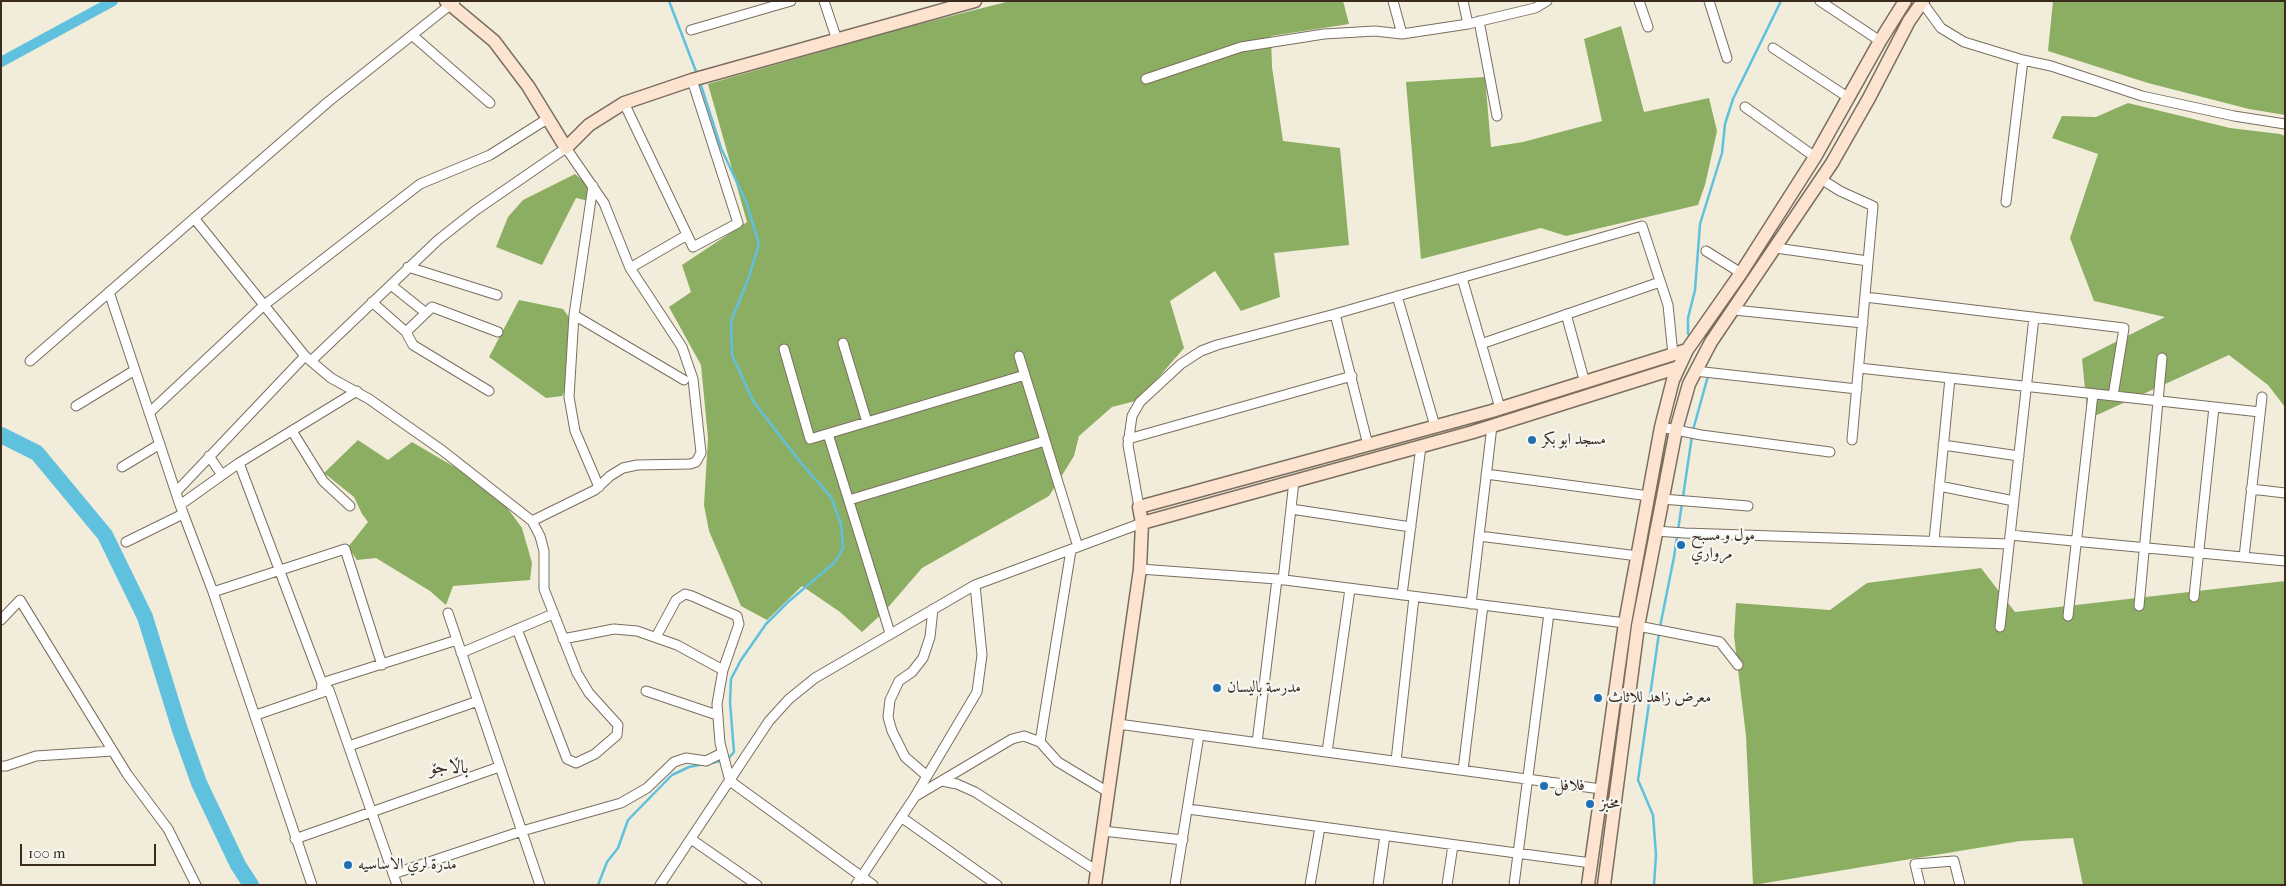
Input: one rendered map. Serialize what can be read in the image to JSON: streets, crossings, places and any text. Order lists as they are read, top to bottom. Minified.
{"districts":["باڵاجۆ"],"places":["مسجد ابو بكر","مول و مسبح مرواري","مدرسة بالیسان","معرض زاهد للاثاث","فلافل","مخبز","مدرة لري الاساسیه"],"scale_bar":"100 m"}
